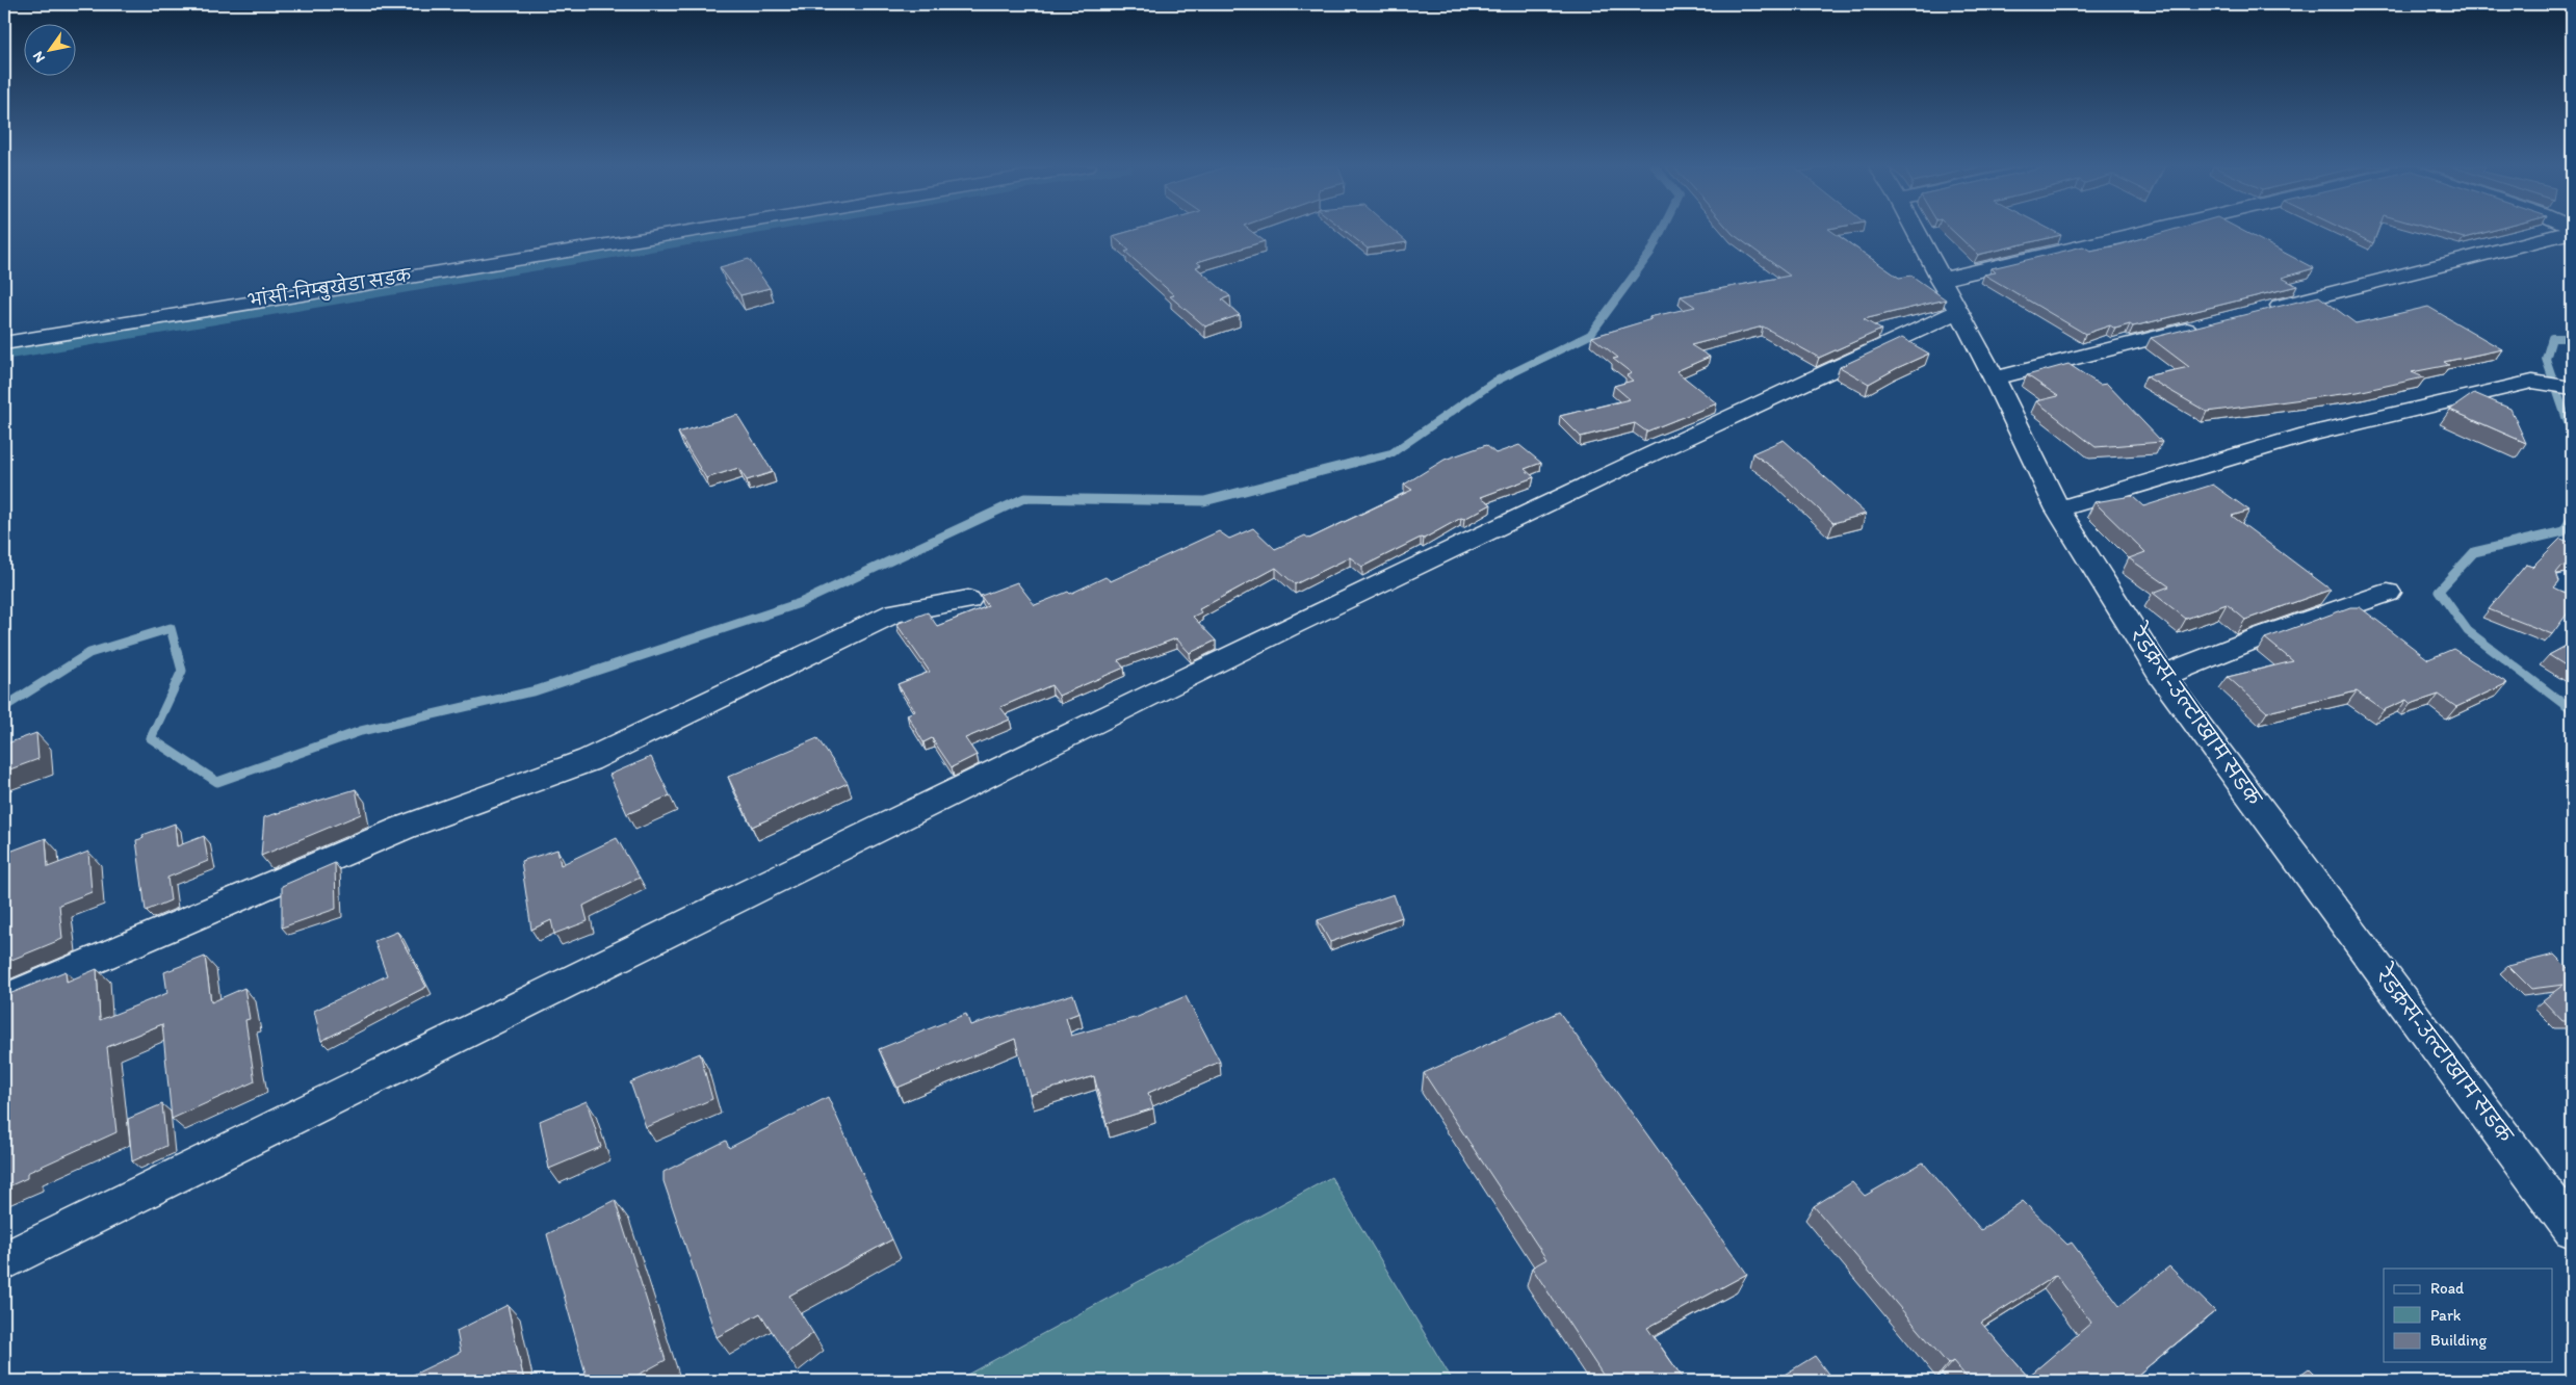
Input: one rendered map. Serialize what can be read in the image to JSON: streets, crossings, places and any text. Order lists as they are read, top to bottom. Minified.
{"streets":{"street":["भांसी-निम्बुखेडा सडक","रेडक्रस-उल्टाखाम सडक"]},"legend":["Road","Park","Building"],"north":"bottom left"}
